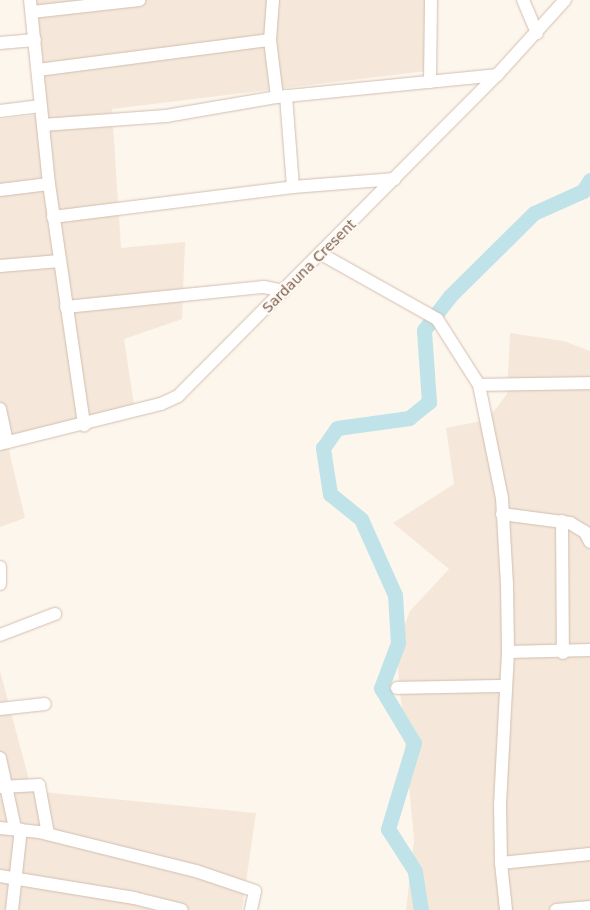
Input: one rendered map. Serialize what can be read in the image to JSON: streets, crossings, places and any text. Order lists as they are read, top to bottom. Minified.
{"streets":{"street":["Sardauna Cresent"]}}
